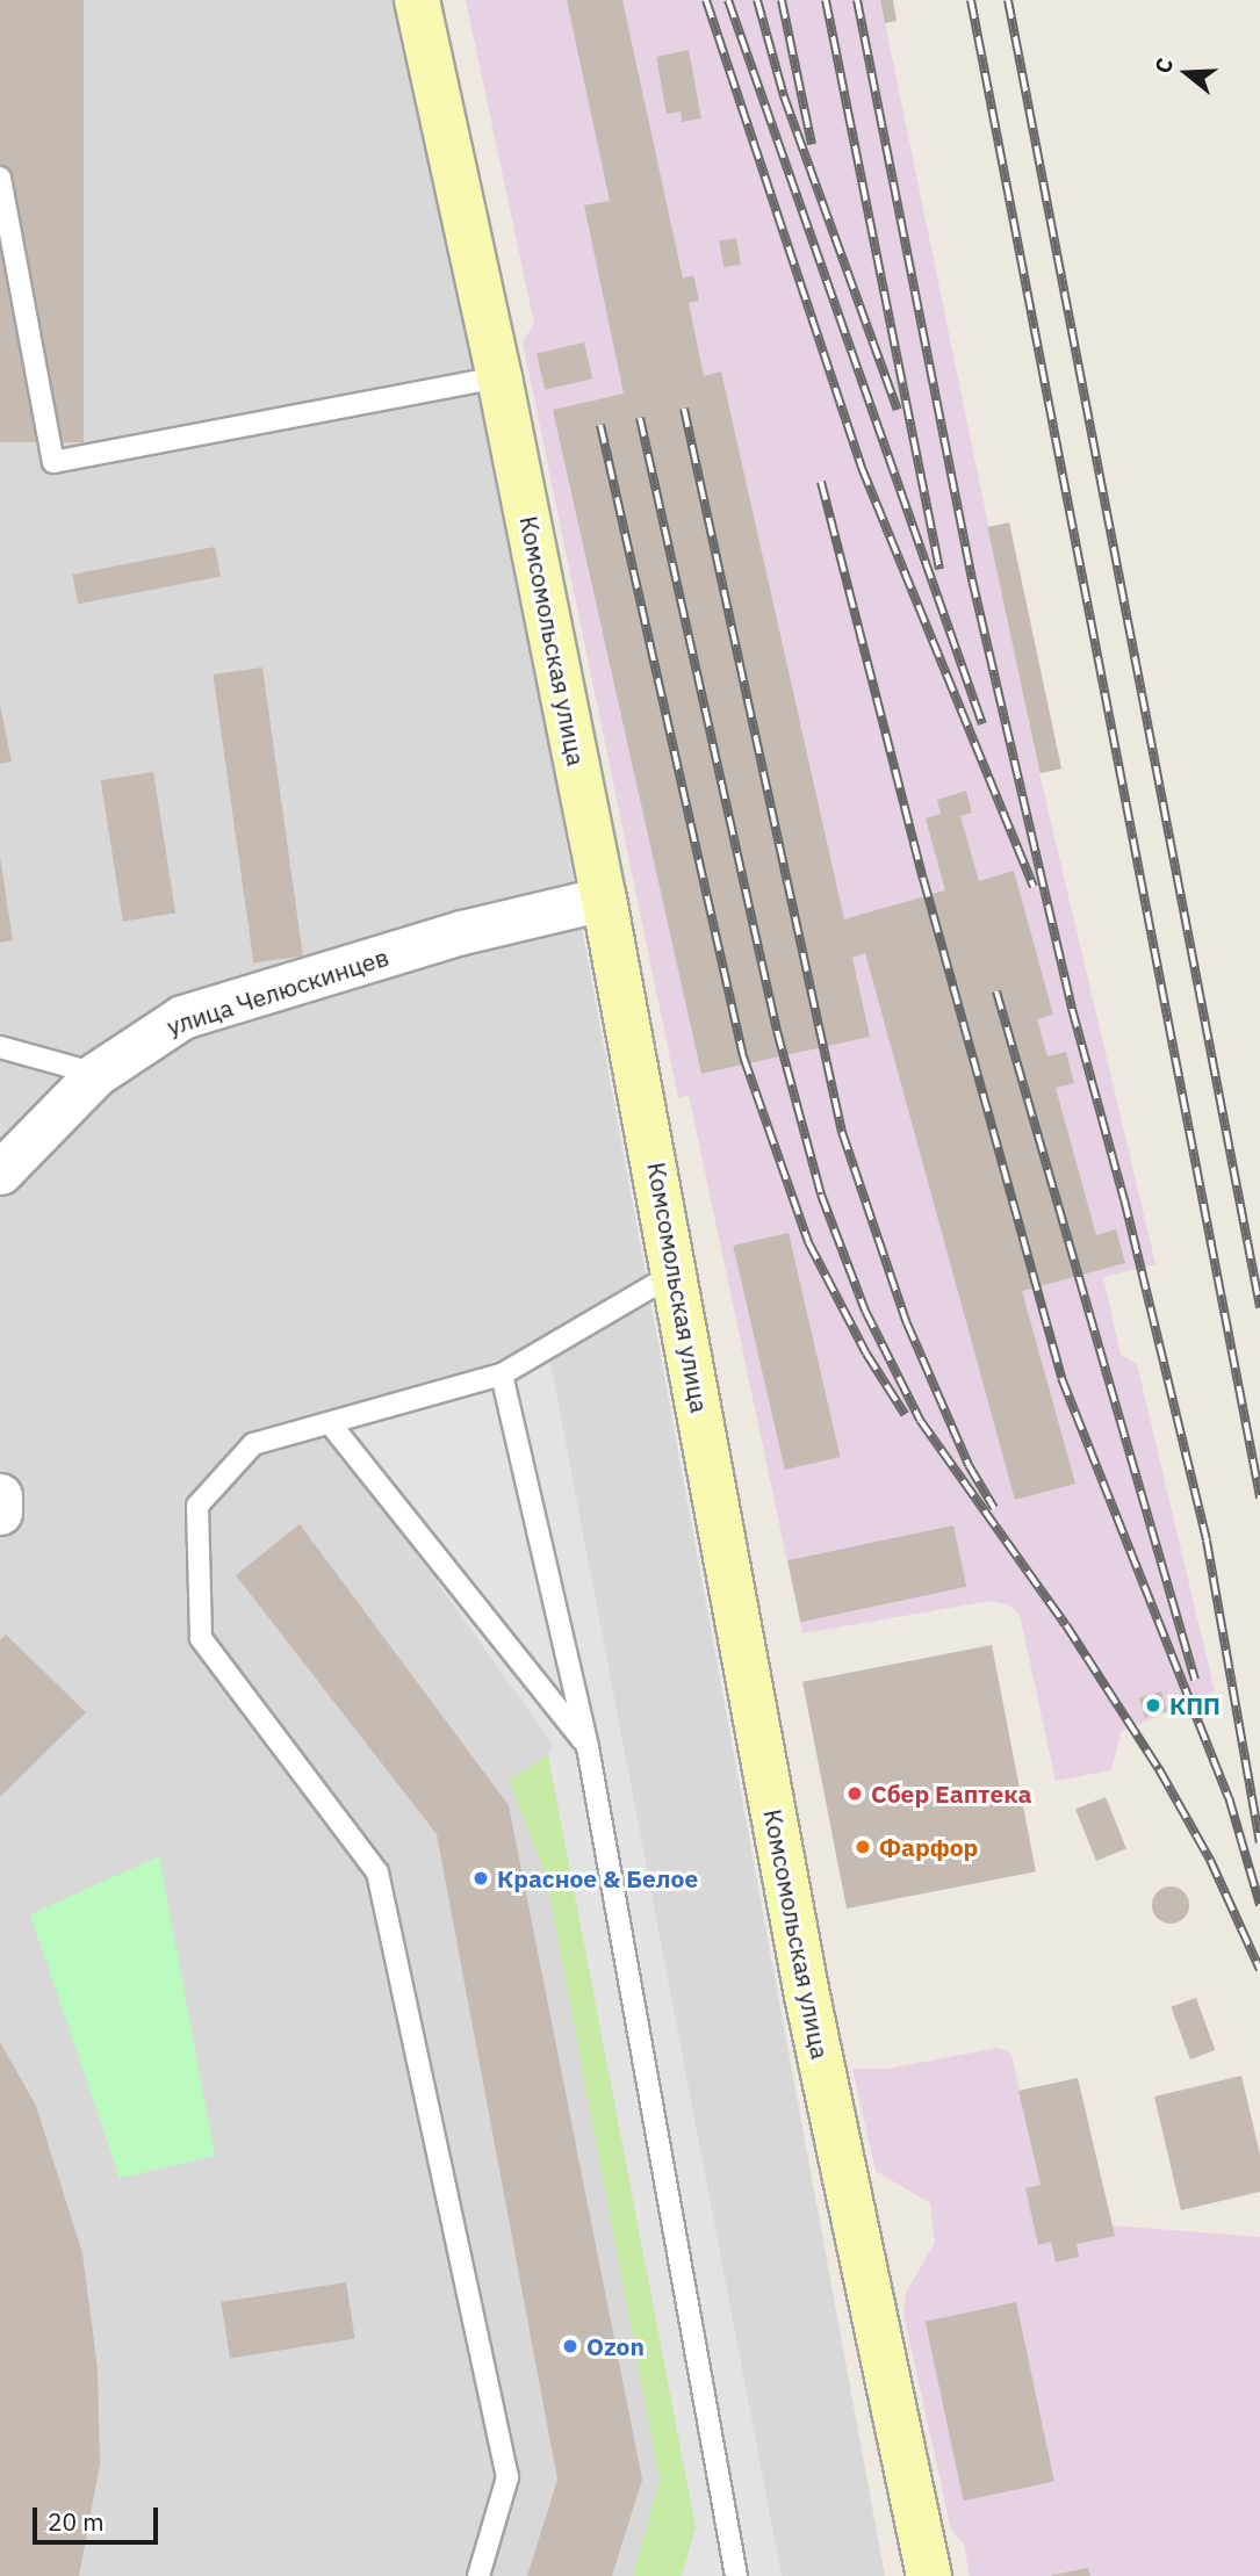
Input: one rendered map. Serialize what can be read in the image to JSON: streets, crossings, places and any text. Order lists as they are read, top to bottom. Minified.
{"streets":{"main road":["Комсомольская улица"],"street":["улица Челюскинцев"]},"crossings":[["Комсомольская улица","улица Челюскинцев"]],"places":["КПП","Сбер Еаптека","Фарфор","Красное & Белое","Ozon"],"scale_bar":"20 m","north":"left"}
